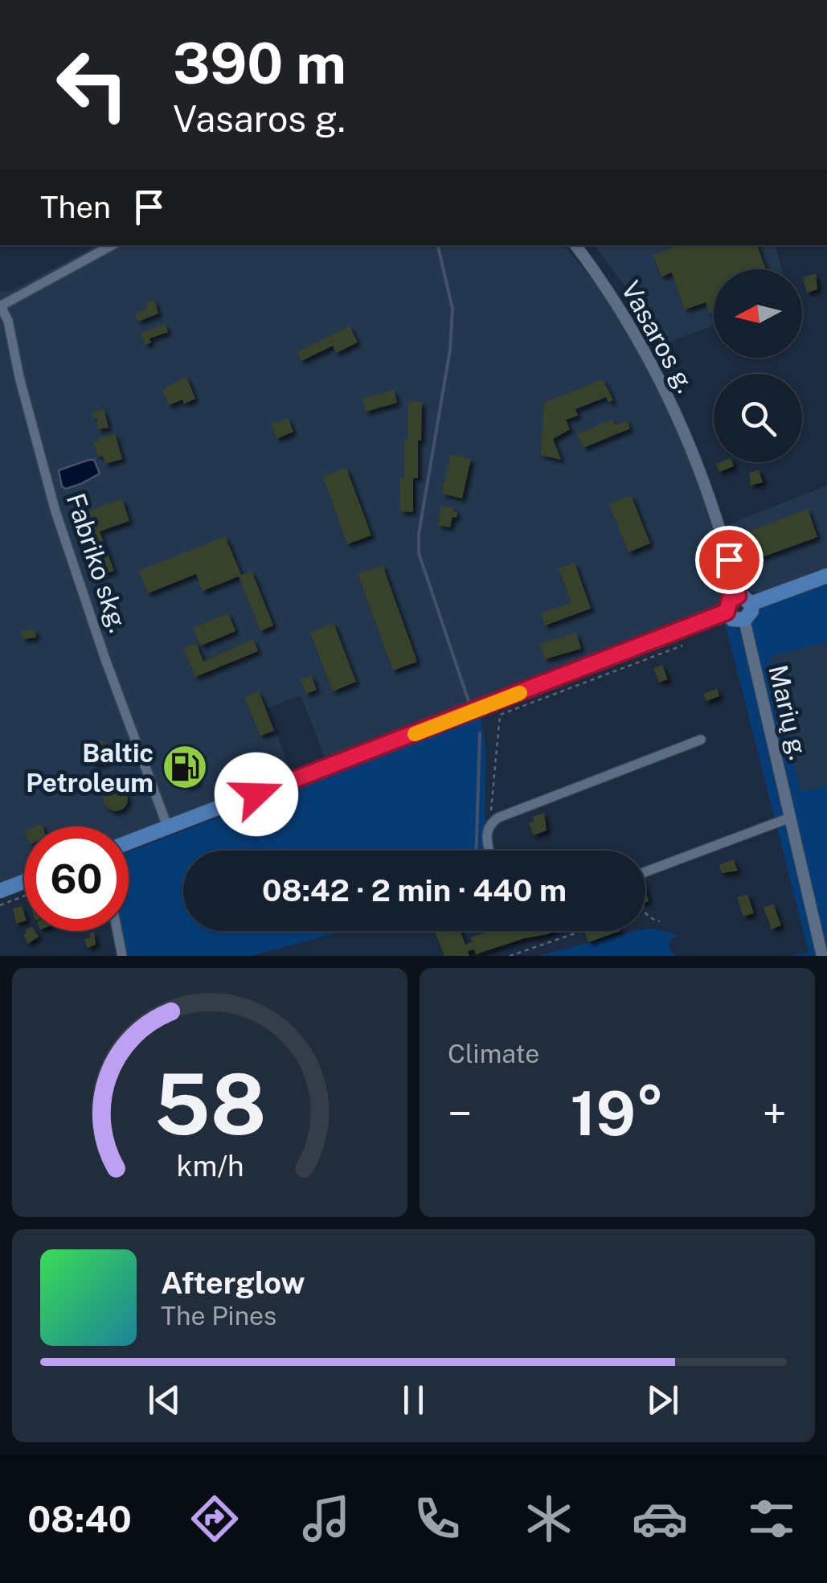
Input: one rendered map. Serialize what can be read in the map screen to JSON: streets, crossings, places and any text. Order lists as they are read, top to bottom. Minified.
{"streets":{"street":["Vasaros g.","Fabriko skg.","Marių g."]},"crossings":[["Vasaros g.","Marių g."]],"places":{"fuel station":["Baltic Petroleum"]},"north":"left","page":{"turn":["390 m","Vasaros g."],"then":"Then","limit":"60","trip":"08:42 · 2 min · 440 m","tile":"Climate","heat":["−","19°","+"],"song":["Afterglow","The Pines"],"tabs":"08:40","gauge":["58","km/h"]}}
